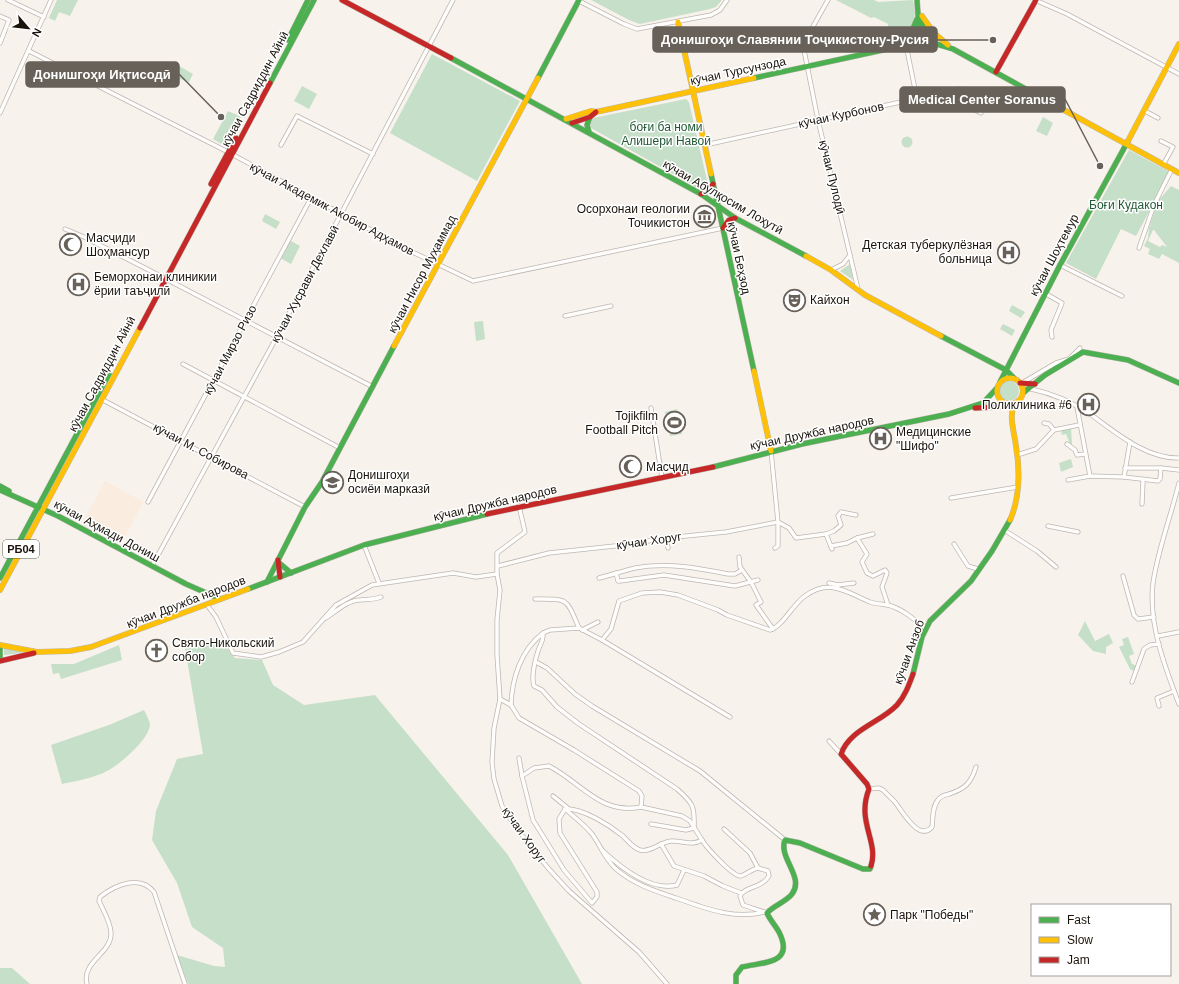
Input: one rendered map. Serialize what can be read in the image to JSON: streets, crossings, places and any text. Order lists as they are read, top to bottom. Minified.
{"streets":{"main road":["кӯчаи Турсунзода","кӯчаи Садриддин Айнӣ","кӯчаи Абулқосим Лоҳутӣ","кӯчаи Шоҳтемур","кӯчаи Беҳзод","кӯчаи Нисор Муҳаммад","кӯчаи Дружба народов","кӯчаи Аҳмади Дониш","РБ04","кӯчаи Анзоб"],"street":["кӯчаи Курбонов","кӯчаи Пулодӣ","кӯчаи Академик Акобир Адҳамов","кӯчаи Хусрави Дехлавӣ","кӯчаи Мирзо Ризо","кӯчаи М. Собирова","кӯчаи Хоруг"]},"crossings":[["кӯчаи Турсунзода","кӯчаи Пулодӣ"],["кӯчаи Турсунзода","кӯчаи Абулқосим Лоҳутӣ"],["кӯчаи Турсунзода","кӯчаи Шоҳтемур"],["кӯчаи Турсунзода","кӯчаи Беҳзод"],["кӯчаи Садриддин Айнӣ","кӯчаи Академик Акобир Адҳамов"],["кӯчаи Садриддин Айнӣ","кӯчаи М. Собирова"],["кӯчаи Садриддин Айнӣ","кӯчаи Аҳмади Дониш"],["кӯчаи Курбонов","кӯчаи Пулодӣ"],["кӯчаи Курбонов","кӯчаи Беҳзод"],["кӯчаи Пулодӣ","кӯчаи Абулқосим Лоҳутӣ"],["кӯчаи Абулқосим Лоҳутӣ","кӯчаи Шоҳтемур"],["кӯчаи Абулқосим Лоҳутӣ","кӯчаи Беҳзод"],["кӯчаи Абулқосим Лоҳутӣ","кӯчаи Нисор Муҳаммад"],["кӯчаи Абулқосим Лоҳутӣ","кӯчаи Хусрави Дехлавӣ"],["кӯчаи Академик Акобир Адҳамов","кӯчаи Беҳзод"],["кӯчаи Академик Акобир Адҳамов","кӯчаи Нисор Муҳаммад"],["кӯчаи Академик Акобир Адҳамов","кӯчаи Хусрави Дехлавӣ"],["кӯчаи Академик Акобир Адҳамов","кӯчаи Мирзо Ризо"],["кӯчаи Беҳзод","кӯчаи Дружба народов"],["кӯчаи Нисор Муҳаммад","кӯчаи Дружба народов"],["кӯчаи Нисор Муҳаммад","кӯчаи М. Собирова"],["кӯчаи Хусрави Дехлавӣ","кӯчаи М. Собирова"],["кӯчаи Хусрави Дехлавӣ","кӯчаи Аҳмади Дониш"],["кӯчаи Мирзо Ризо","кӯчаи М. Собирова"],["кӯчаи Дружба народов","кӯчаи Аҳмади Дониш"],["кӯчаи Дружба народов","кӯчаи Хоруг"]],"parks":["боғи ба номи Алишери Навоӣ","Боғи Кудакон"],"places":{"other":["Донишгоҳи Славянии Тоҷикистону-Русия","Донишгоҳи Иқтисодӣ","Medical Center Soranus"],"museum":["Осорхонаи геологии Точикистон"],"mosque":["Масҷиди Шоҳмансур","Масҷид"],"hospital":["Детская туберкулёзная больница","Беморхонаи клиникии ёрии таъҷилӣ","Поликлиника #6","Медицинские \"Шифо\""],"theatre":["Кайхон"],"sports":["Tojikfilm Football Pitch"],"school or university":["Донишгоҳи осиёи марказӣ"],"church":["Свято-Никольский собор"],"place":["Парк \"Победы\""]},"legend":["Fast","Slow","Jam"],"north":"bottom right"}
